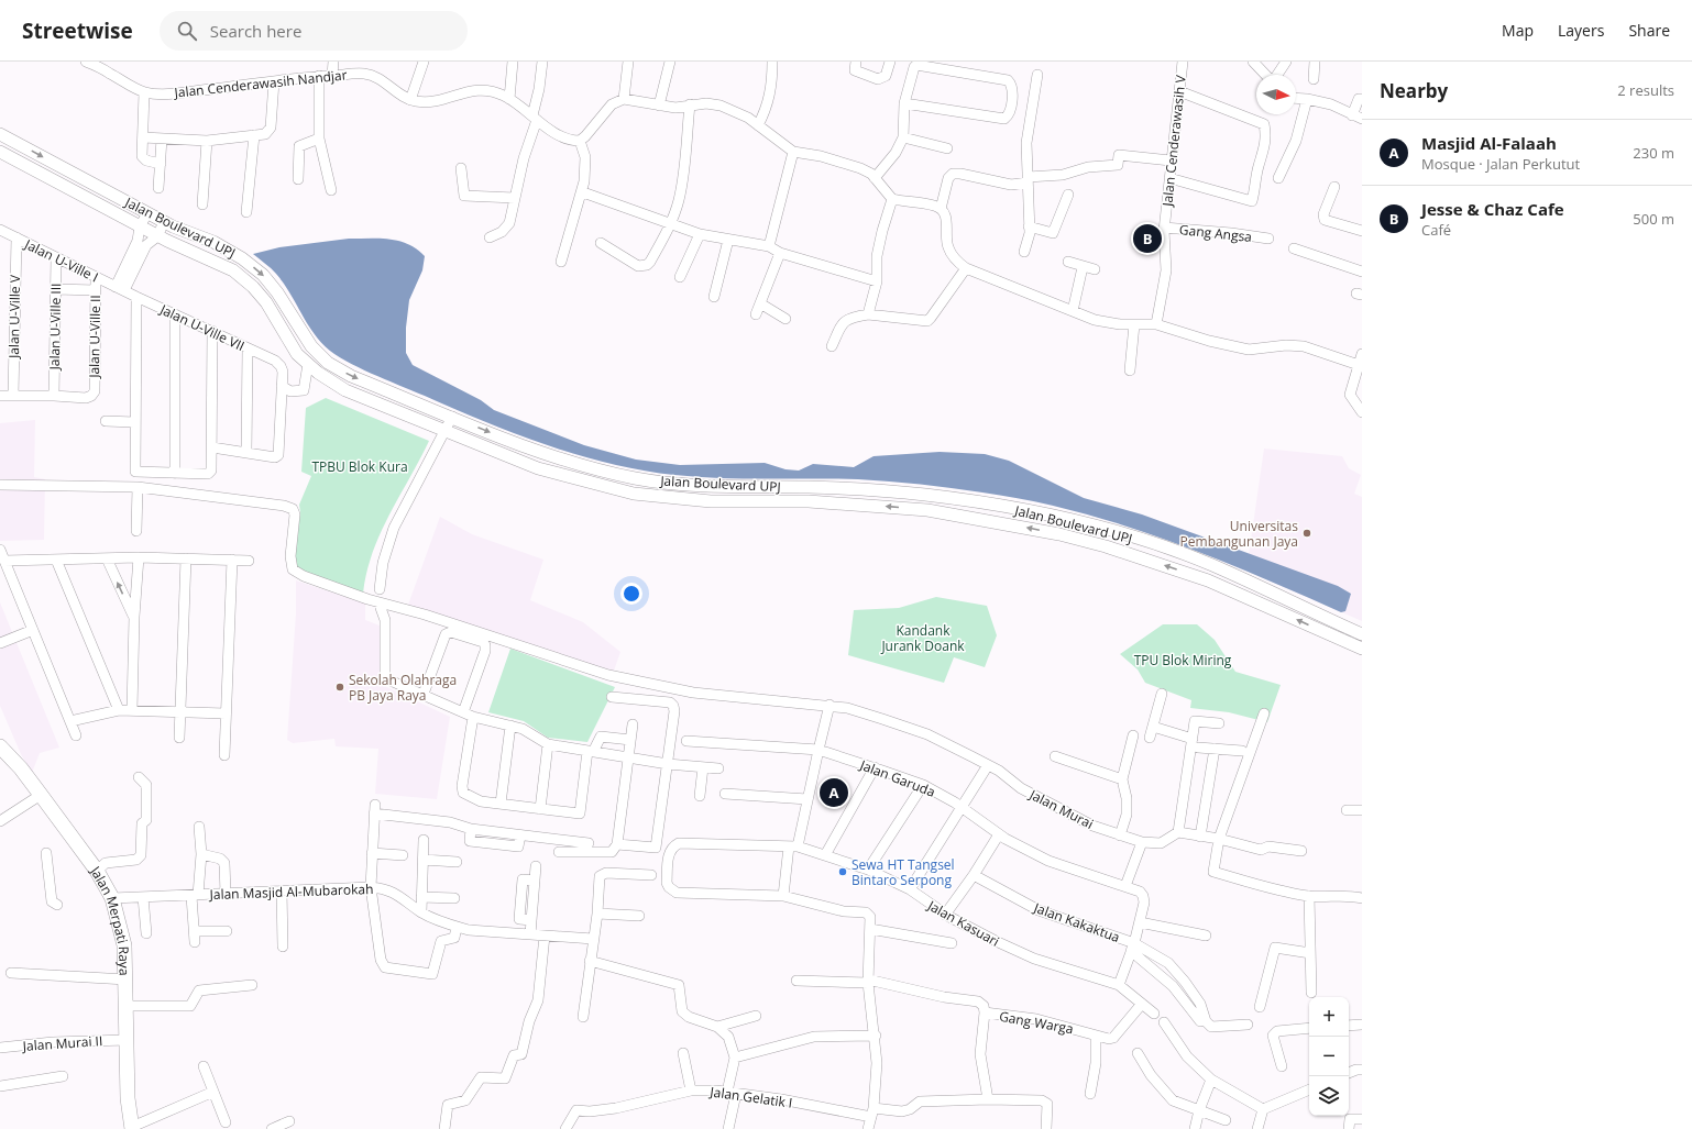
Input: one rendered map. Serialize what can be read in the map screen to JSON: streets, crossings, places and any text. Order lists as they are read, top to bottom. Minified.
{"streets":{"main road":["Jalan Merpati Raya"],"street":["Jalan Cenderawasih Nandjar","Jalan Cenderawasih V","Jalan Boulevard UPJ","Gang Angsa","Jalan U-Ville I","Jalan U-Ville V","Jalan U-Ville III","Jalan U-Ville VII","Jalan U-Ville II","Jalan Garuda","Jalan Murai","Jalan Masjid Al-Mubarokah","Jalan Kakaktua","Jalan Kasuari","Gang Warga","Jalan Murai II","Jalan Gelatik I"]},"crossings":[["Jalan Cenderawasih V","Gang Angsa"],["Jalan U-Ville I","Jalan U-Ville V"],["Jalan U-Ville I","Jalan U-Ville III"],["Jalan U-Ville I","Jalan U-Ville VII"],["Jalan U-Ville I","Jalan U-Ville II"],["Jalan U-Ville III","Jalan U-Ville II"],["Jalan Masjid Al-Mubarokah","Jalan Merpati Raya"],["Jalan Merpati Raya","Jalan Murai II"],["Jalan Kasuari","Gang Warga"]],"parks":["TPBU Blok Kura","Kandank Jurank Doank","TPU Blok Miring"],"places":["Universitas Pembangunan Jaya","Sekolah Olahraga PB Jaya Raya","Sewa HT Tangsel Bintaro Serpong"],"north":"right","page":{"header":"Streetwise","search":"Search here","nav":["Map","Layers","Share"],"heading":["Nearby","2 results"],"list":[{"mark":"A","name":"Masjid Al-Falaah","note":"Mosque · Jalan Perkutut","value":"230 m"},{"mark":"B","name":"Jesse & Chaz Cafe","note":"Café","value":"500 m"}],"pins":["B","A"],"map_buttons":["+","−"]}}
